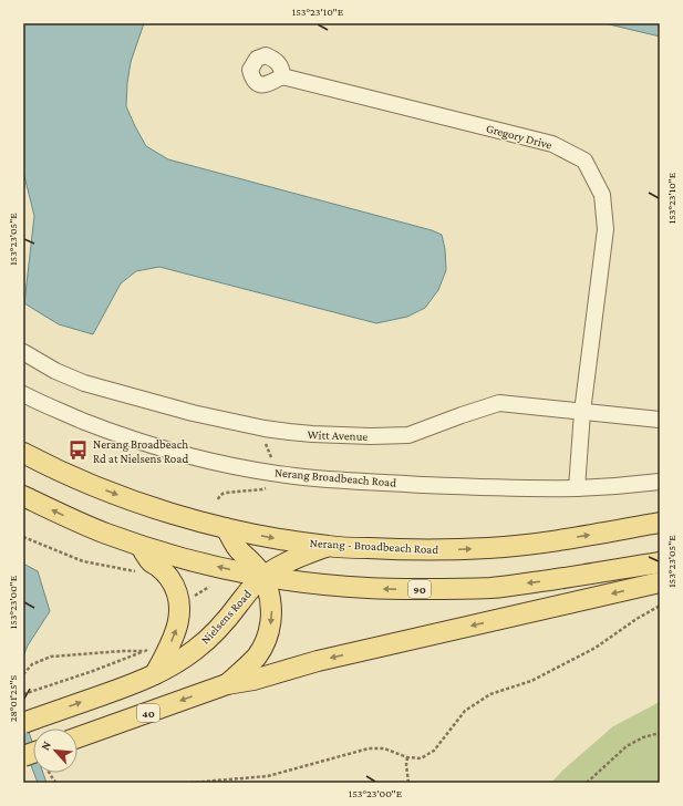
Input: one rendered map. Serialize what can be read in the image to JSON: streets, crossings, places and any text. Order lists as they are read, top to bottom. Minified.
{"streets":{"main road":["Nerang - Broadbeach Road","90","Nielsens Road","40"],"street":["Gregory Drive","Witt Avenue","Nerang Broadbeach Road"]},"crossings":[["Gregory Drive","Witt Avenue"],["Gregory Drive","Nerang Broadbeach Road"],["Nerang - Broadbeach Road","Nielsens Road"],["Nerang - Broadbeach Road","40"],["90","Nielsens Road"],["90","40"],["Nielsens Road","40"]],"places":{"bus stop":["Nerang Broadbeach Rd at Nielsens Road"]},"north":"top left","coordinates":["153°23'10\"E","153°23'05\"E","153°23'00\"E","28°01'25\"S"]}
